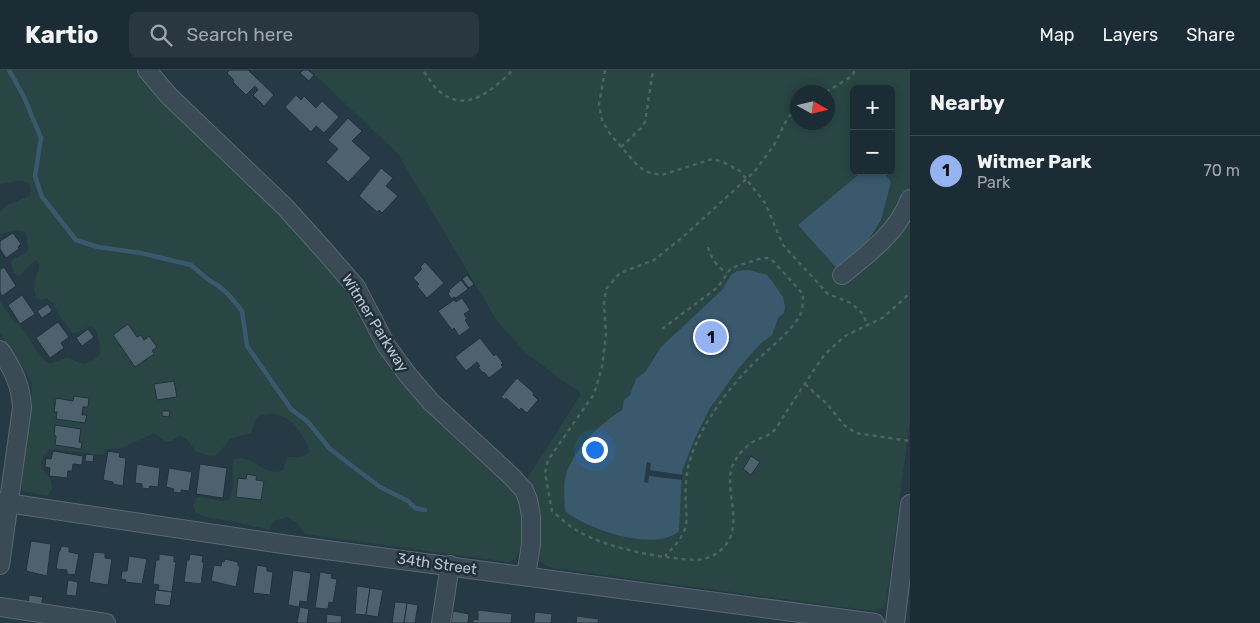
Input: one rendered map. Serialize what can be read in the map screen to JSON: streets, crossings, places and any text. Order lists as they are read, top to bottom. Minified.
{"streets":{"street":["Witmer Parkway","34th Street"]},"crossings":[["Witmer Parkway","34th Street"]],"north":"right","page":{"header":"Kartio","search":"Search here","nav":["Map","Layers","Share"],"heading":"Nearby","map_buttons":["+","−"],"list":[{"mark":"1","name":"Witmer Park","note":"Park","value":"70 m"}],"pins":"1"}}
